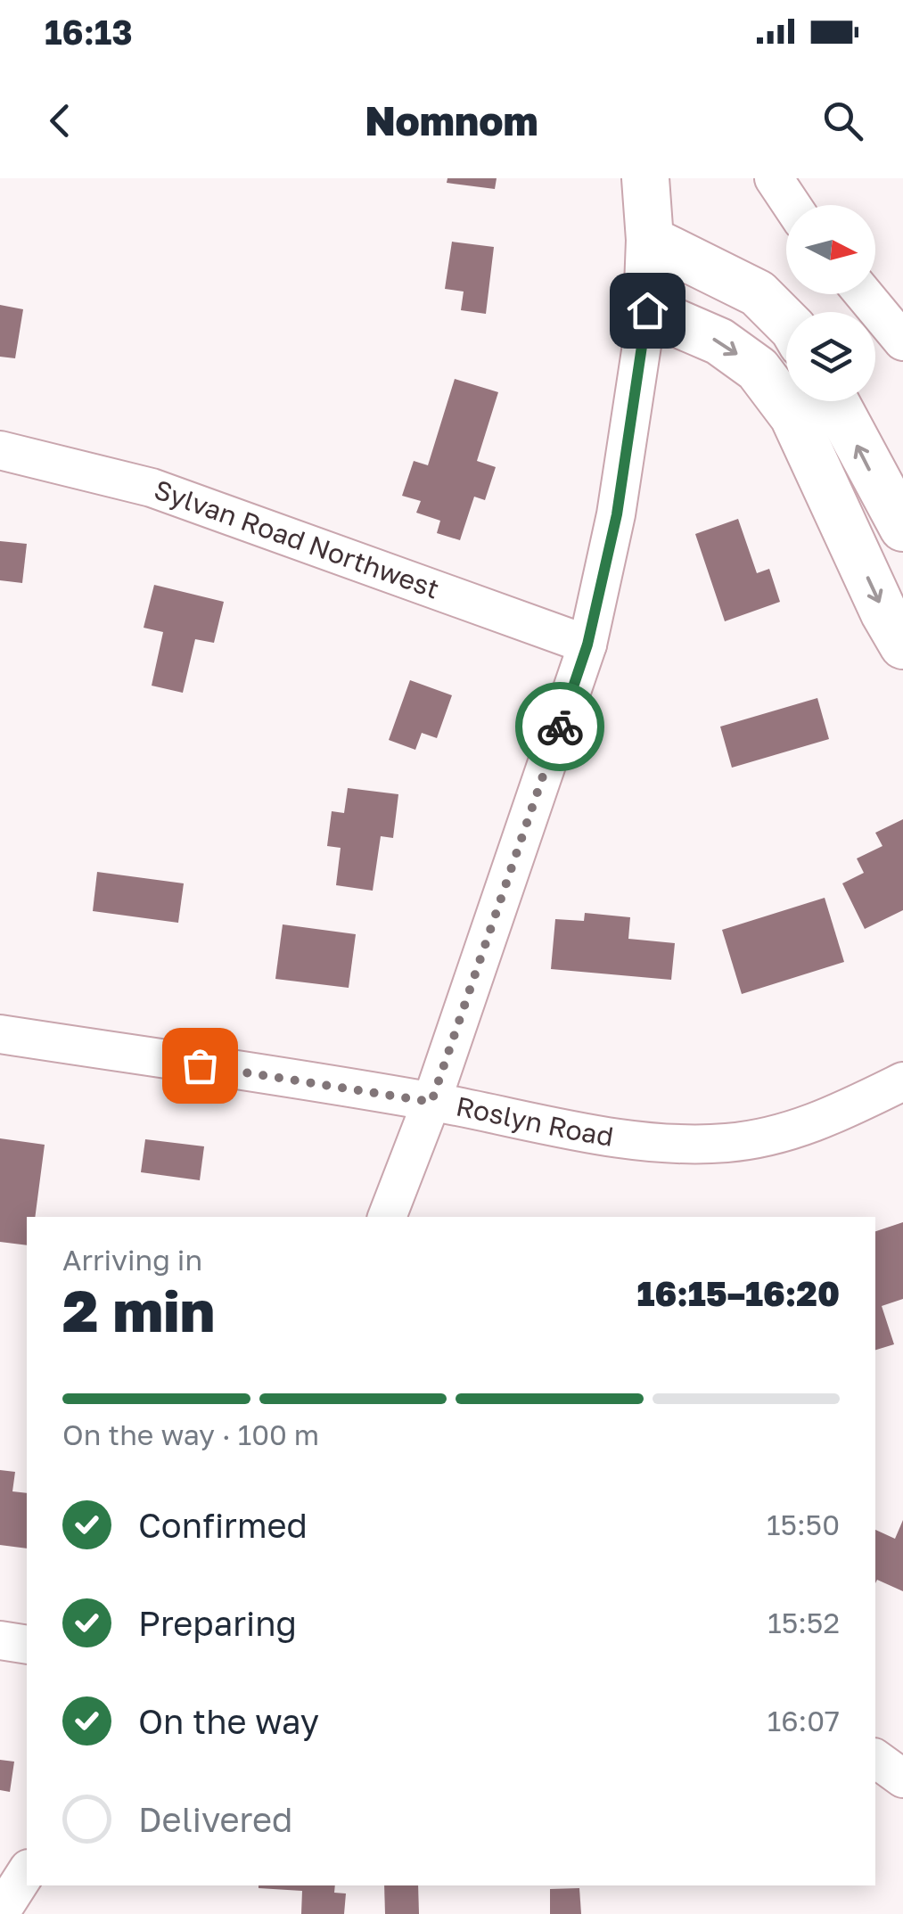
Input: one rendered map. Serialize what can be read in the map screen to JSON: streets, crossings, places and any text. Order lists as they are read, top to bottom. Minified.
{"streets":{"street":["Sylvan Road Northwest","Roslyn Road"]},"north":"right","page":{"status":"16:13","header":"Nomnom","heading":["2 min","Arriving in","16:15–16:20"],"bar":"On the way · 100 m","list":[["Confirmed","15:50"],["Preparing","15:52"],["On the way","16:07"],"Delivered"]}}
